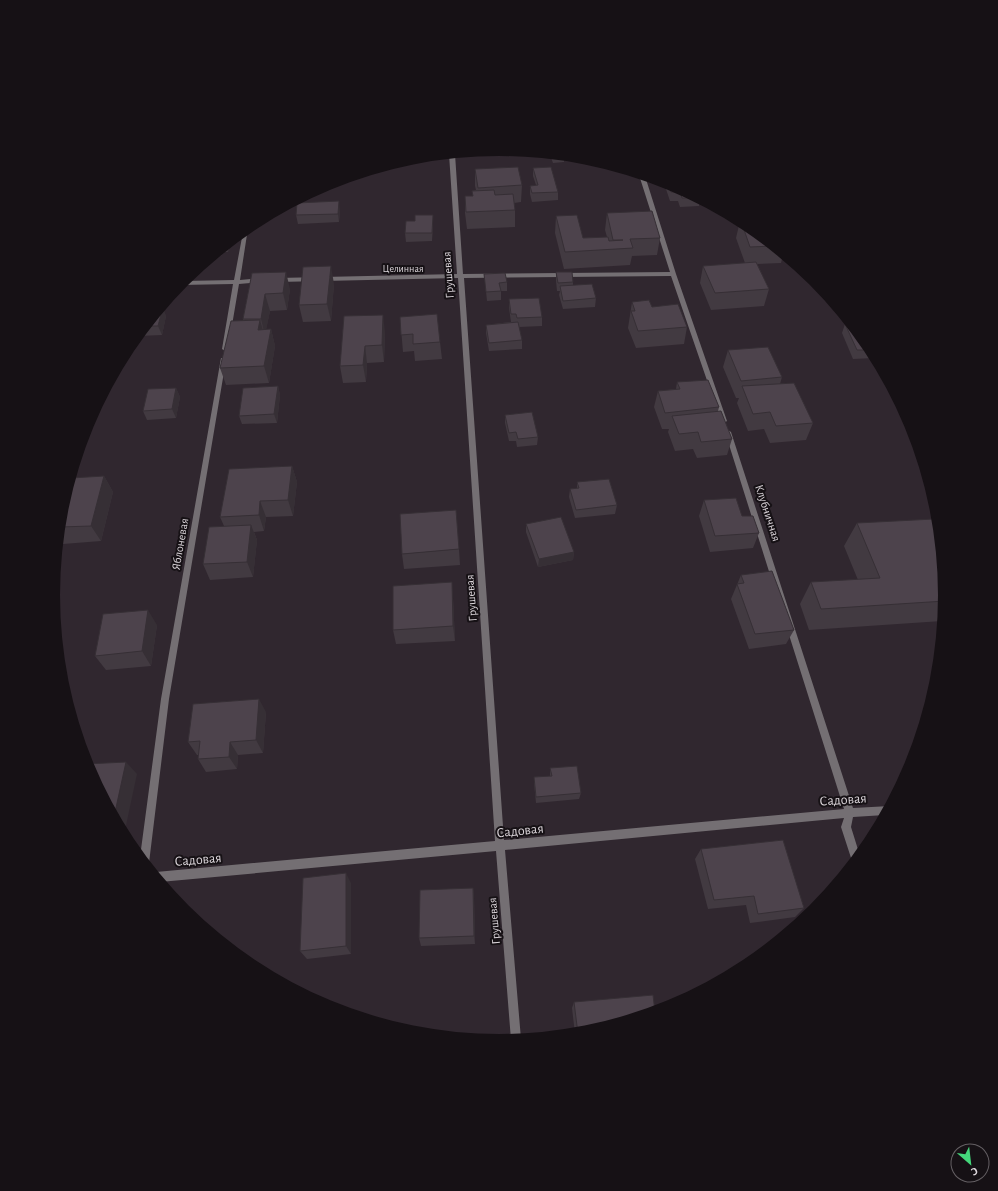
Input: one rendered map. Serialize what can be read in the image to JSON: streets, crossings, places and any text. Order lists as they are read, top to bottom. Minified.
{"streets":{"street":["Целинная","Грушевая","Клубничная","Яблоневая","Садовая"]},"crossings":[["Целинная","Грушевая"],["Целинная","Клубничная"],["Грушевая","Садовая"],["Клубничная","Садовая"]],"north":"bottom right"}
